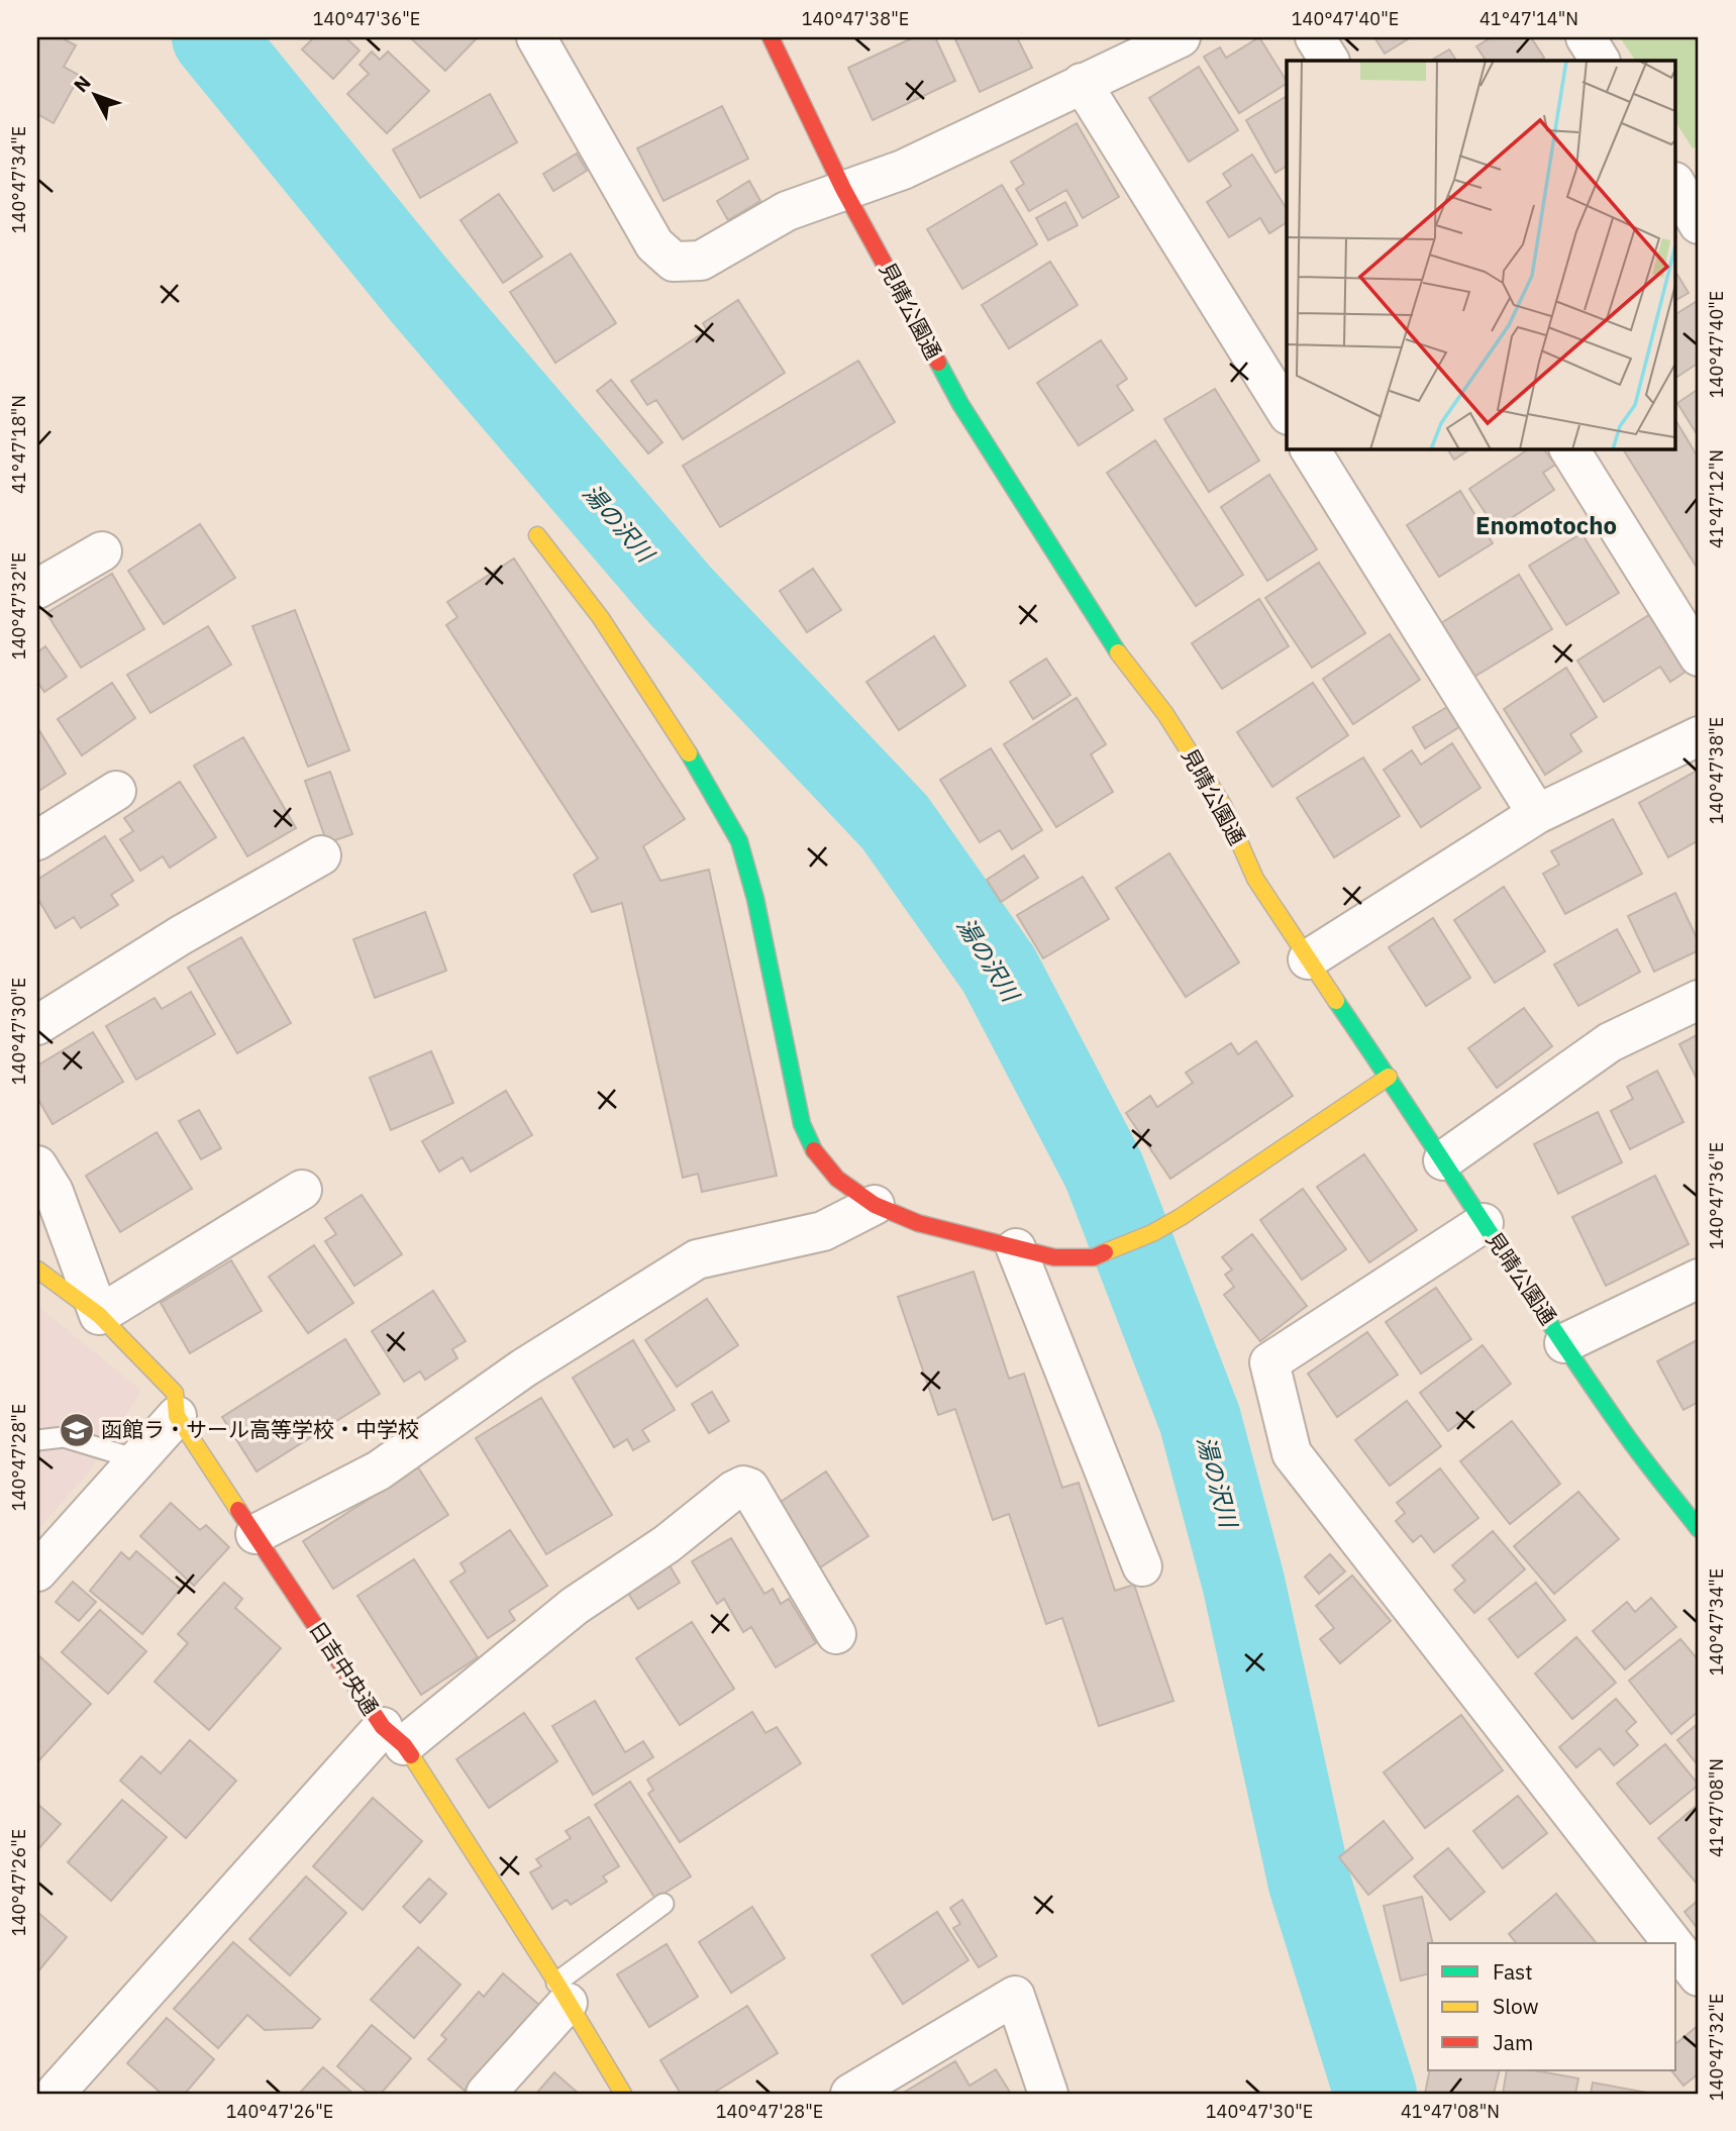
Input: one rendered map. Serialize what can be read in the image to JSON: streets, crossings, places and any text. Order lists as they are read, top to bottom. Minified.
{"streets":{"street":["見晴公園通","日吉中央通"]},"districts":["Enomotocho"],"water":["湯の沢川"],"places":{"school or university":["函館ラ・サール高等学校・中学校"]},"legend":["Fast","Slow","Jam"],"north":"top left","coordinates":["140°47'36\"E","140°47'38\"E","140°47'40\"E","41°47'14\"N","140°47'34\"E","41°47'18\"N","41°47'12\"N","140°47'32\"E","140°47'30\"E","140°47'28\"E","41°47'08\"N","140°47'26\"E"]}
